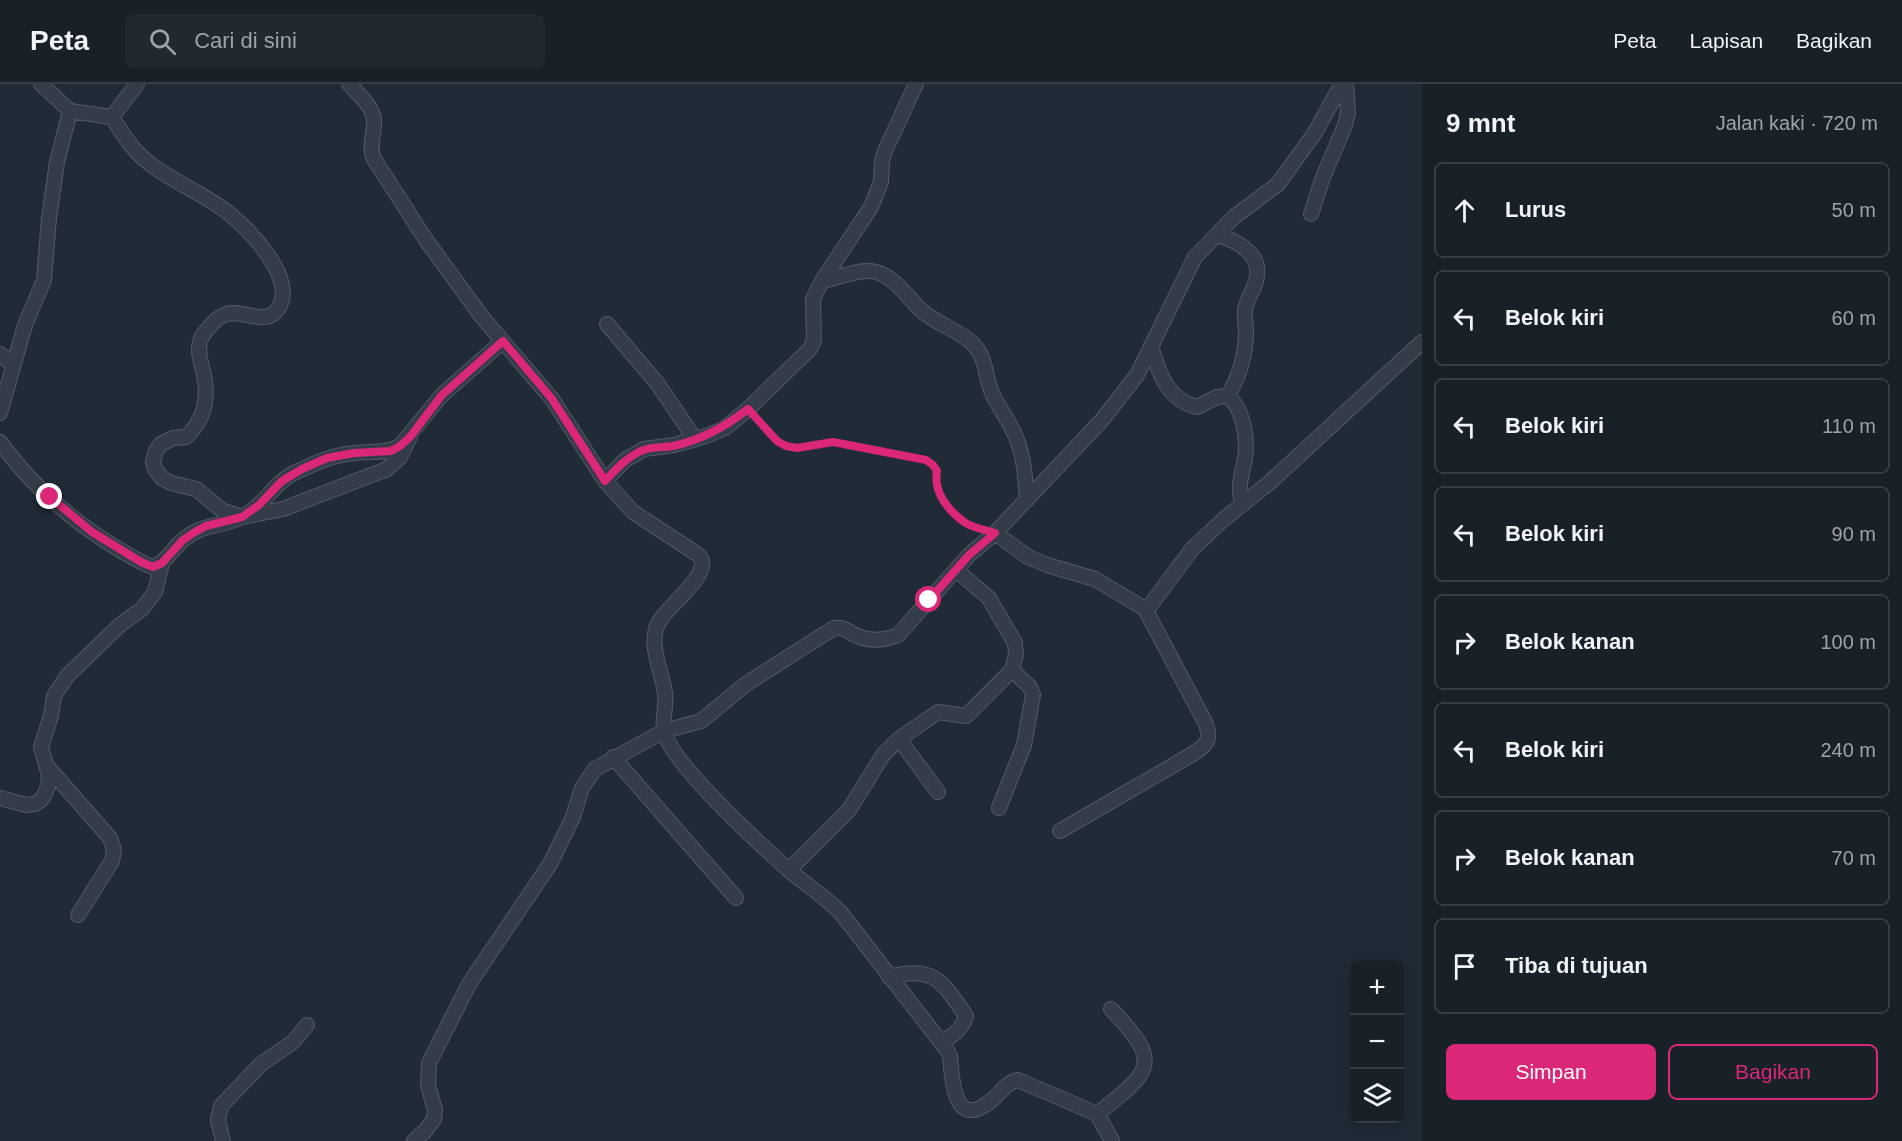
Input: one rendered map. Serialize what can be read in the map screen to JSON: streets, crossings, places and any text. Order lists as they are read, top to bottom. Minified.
{"page":{"header":"Peta","search":"Cari di sini","nav":["Peta","Lapisan","Bagikan"],"heading":["9 mnt","Jalan kaki · 720 m"],"list":[["Lurus","50 m"],["Belok kiri","60 m"],["Belok kiri","110 m"],["Belok kiri","90 m"],["Belok kanan","100 m"],["Belok kiri","240 m"],["Belok kanan","70 m"],"Tiba di tujuan"],"map_buttons":["+","−"],"buttons":["Simpan","Bagikan"]}}
